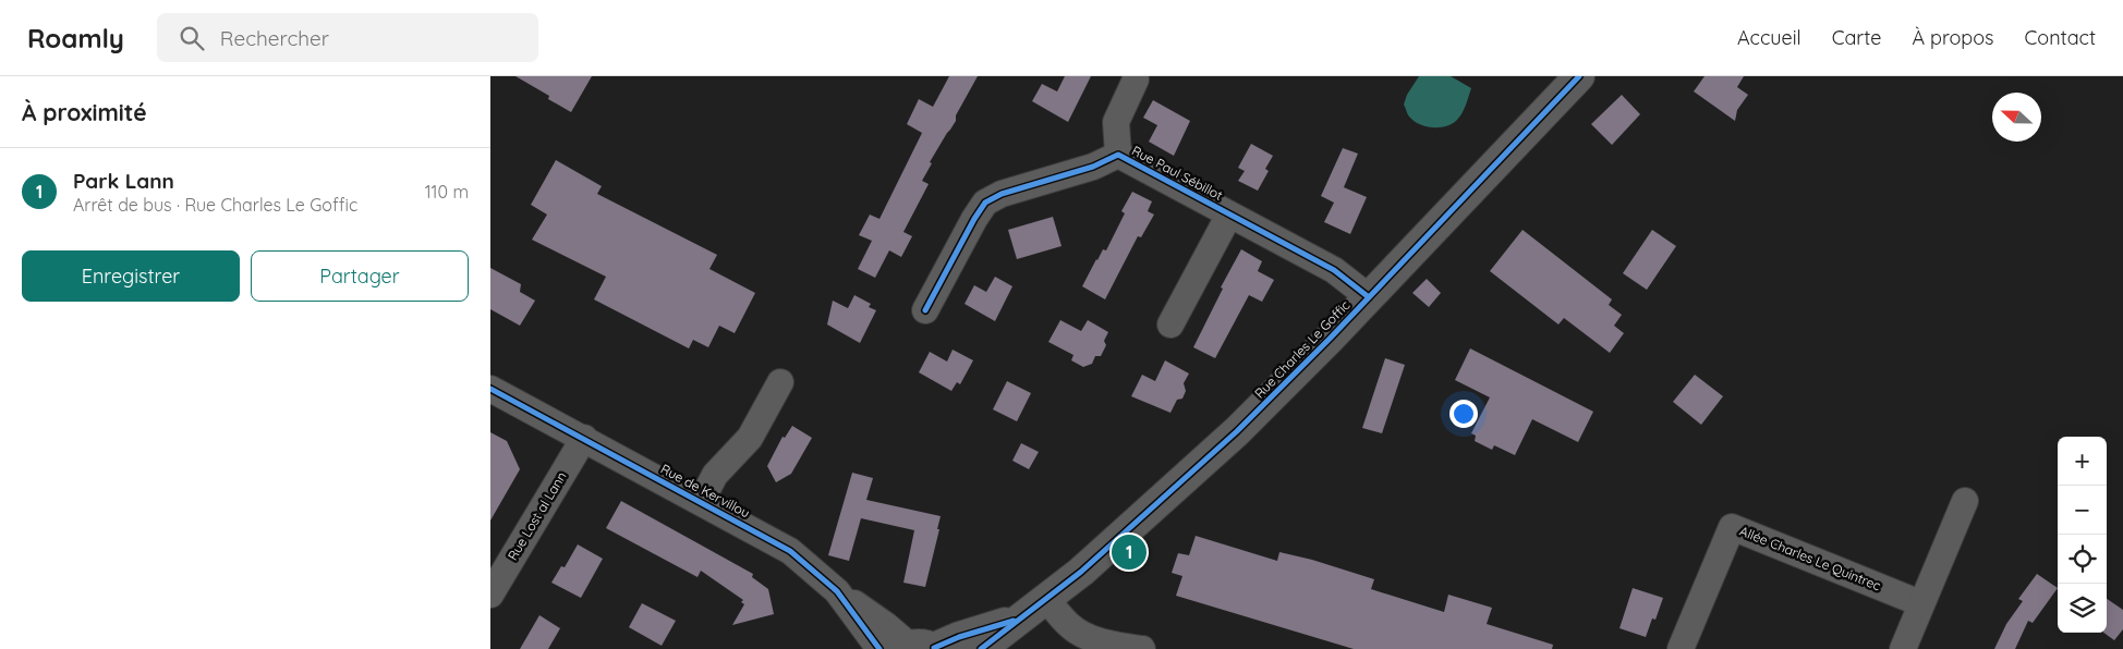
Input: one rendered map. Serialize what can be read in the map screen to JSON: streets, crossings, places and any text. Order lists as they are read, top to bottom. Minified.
{"streets":{"street":["Rue Paul Sébillot","Rue Charles Le Goffic","Rue de Kervillou","Rue Lost al Lann","Allée Charles Le Quintrec"]},"crossings":[["Rue Paul Sébillot","Rue Charles Le Goffic"],["Rue Charles Le Goffic","Rue de Kervillou"],["Rue de Kervillou","Rue Lost al Lann"]],"north":"left","page":{"header":"Roamly","search":"Rechercher","nav":["Accueil","Carte","À propos","Contact"],"heading":"À proximité","list":[{"mark":"1","name":"Park Lann","note":"Arrêt de bus · Rue Charles Le Goffic","value":"110 m"}],"buttons":["Enregistrer","Partager"],"map_buttons":["+","−"],"pins":"1"}}
